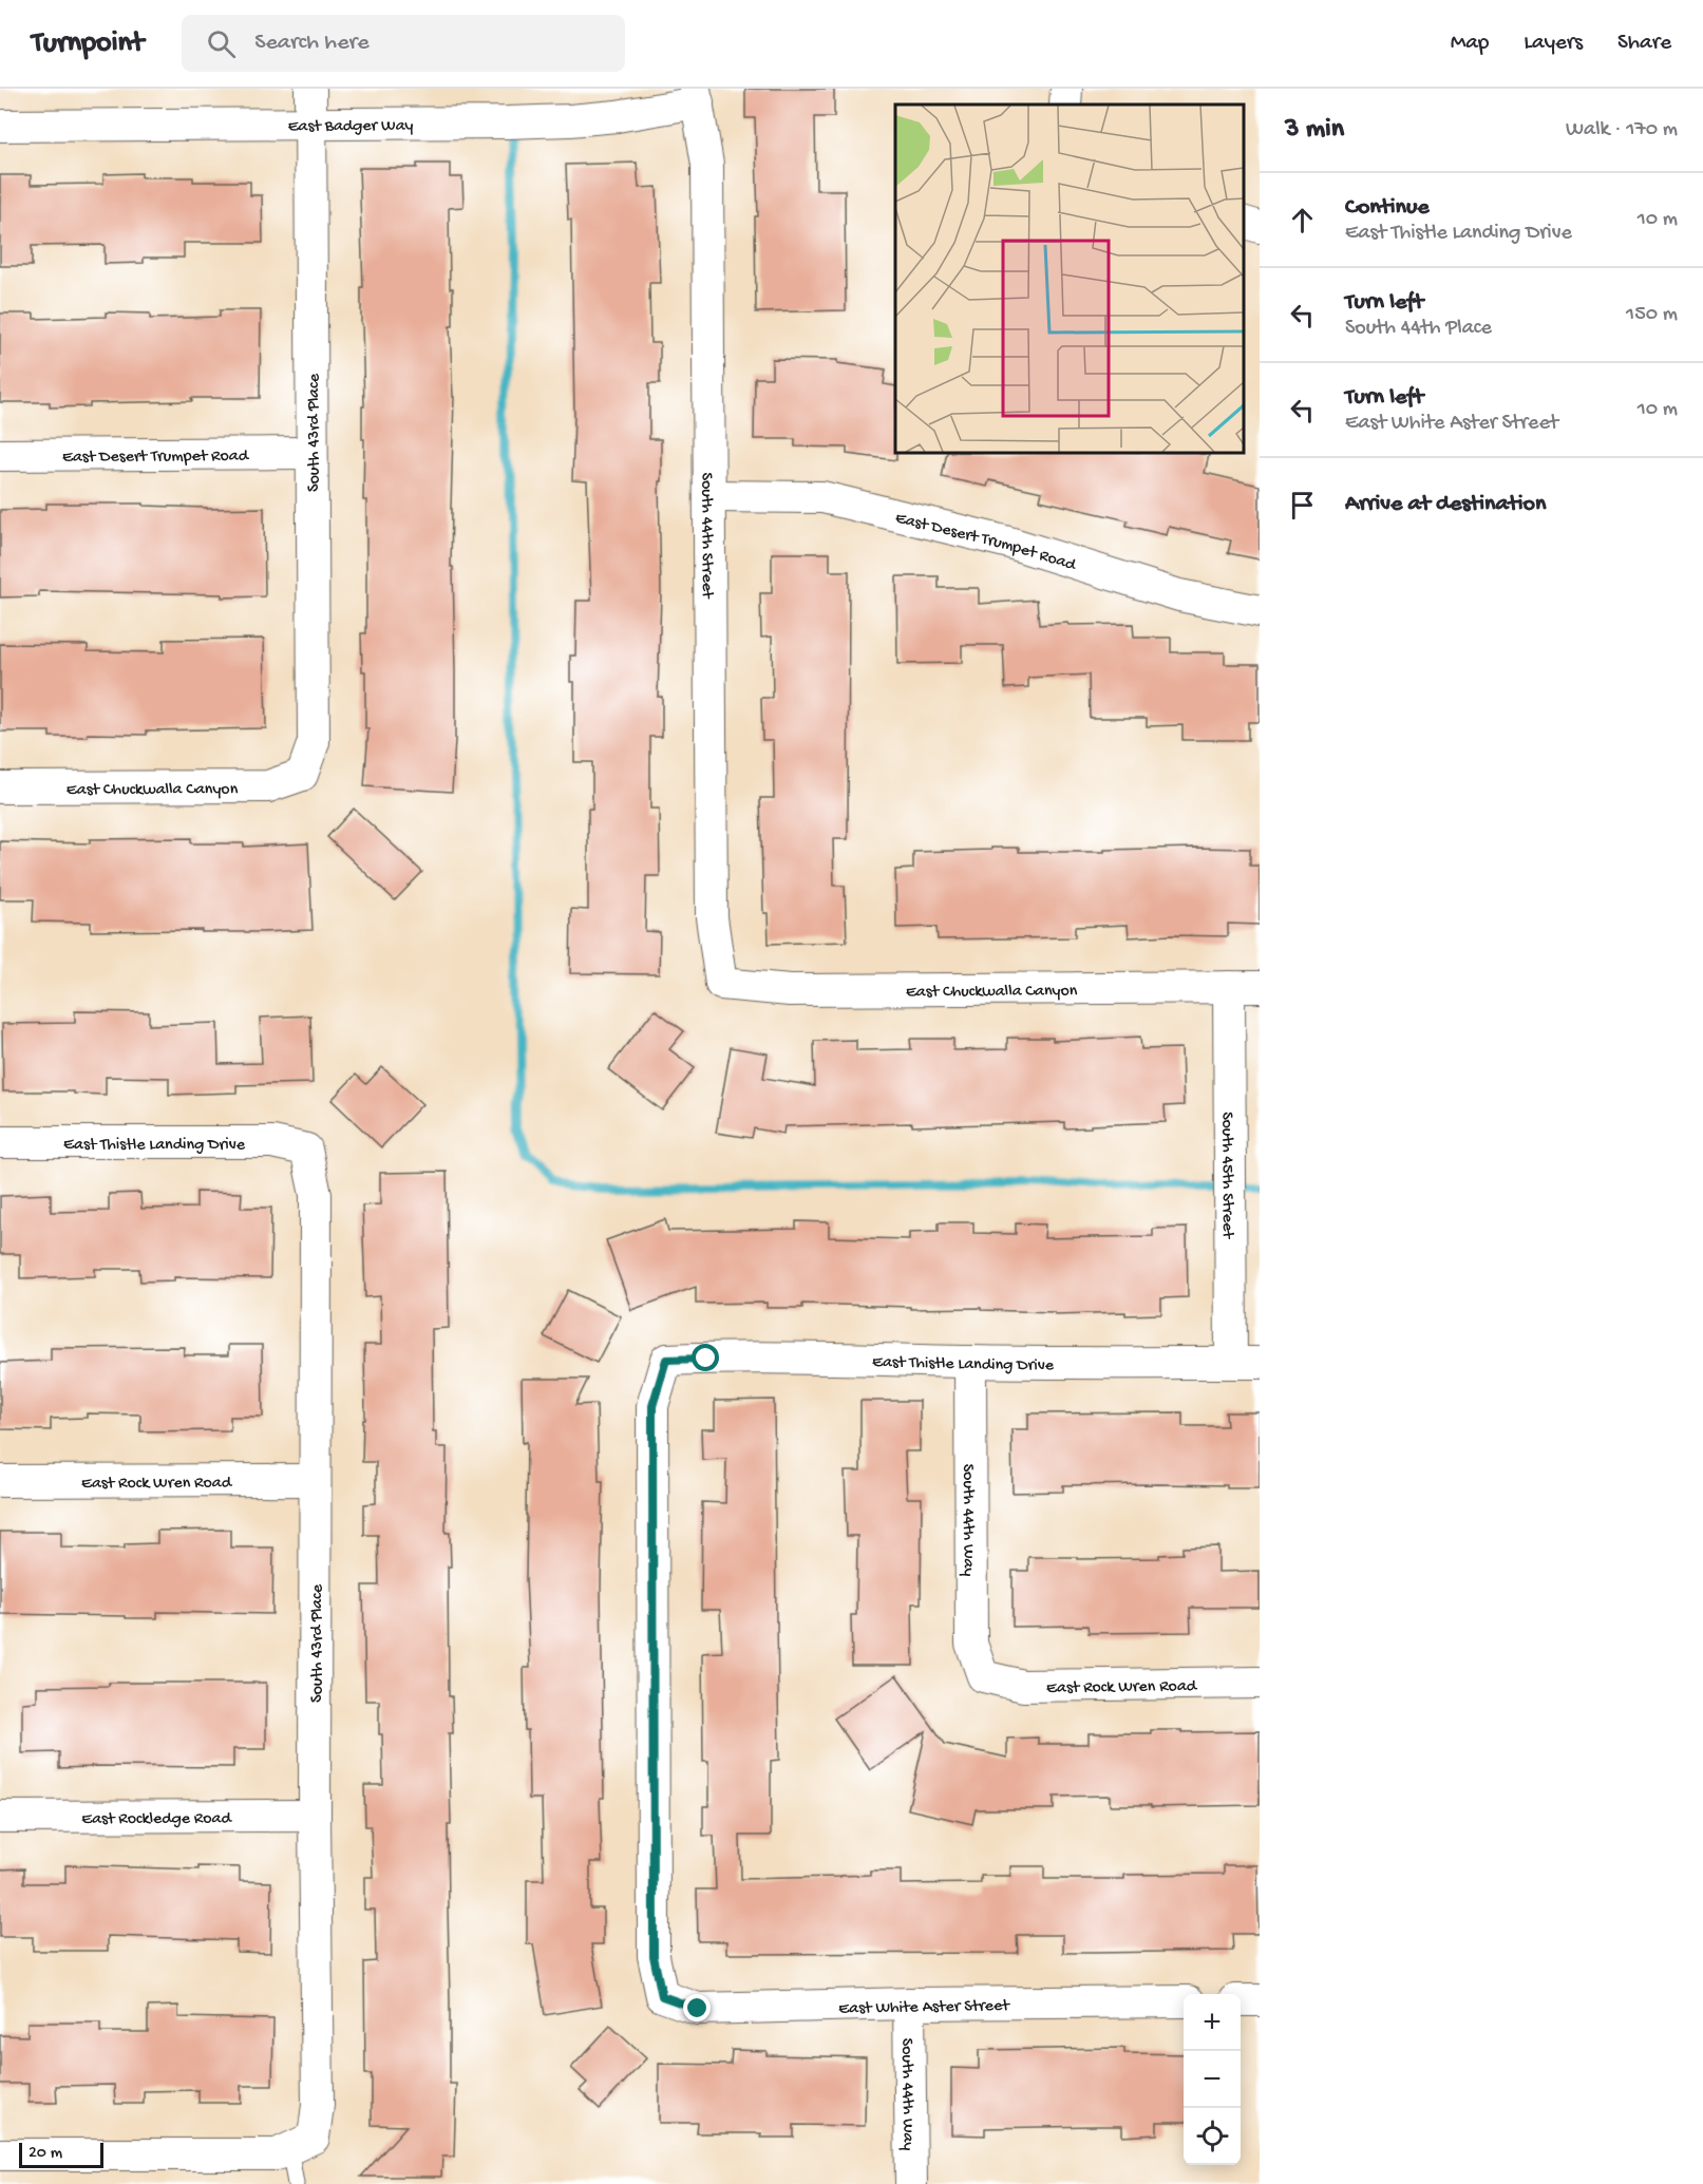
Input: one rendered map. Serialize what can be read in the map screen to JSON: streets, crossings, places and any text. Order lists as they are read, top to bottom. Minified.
{"streets":{"street":["East Badger Way","South 43rd Place","East Desert Trumpet Road","South 44th Street","East Chuckwalla Canyon","East Thistle Landing Drive","South 45th Street","East Rock Wren Road","South 44th Way","East Rockledge Road","East White Aster Street"]},"crossings":[["East Badger Way","South 43rd Place"],["East Badger Way","South 44th Street"],["South 43rd Place","East Desert Trumpet Road"],["South 43rd Place","East Chuckwalla Canyon"],["South 43rd Place","East Thistle Landing Drive"],["South 43rd Place","East Rock Wren Road"],["South 43rd Place","East Rockledge Road"],["East Desert Trumpet Road","South 44th Street"],["South 44th Street","East Chuckwalla Canyon"],["East Chuckwalla Canyon","South 45th Street"],["East Thistle Landing Drive","South 45th Street"],["East Thistle Landing Drive","South 44th Way"],["East Thistle Landing Drive","East White Aster Street"],["East Rock Wren Road","South 44th Way"],["South 44th Way","East White Aster Street"]],"scale_bar":"20 m","page":{"header":"Turnpoint","search":"Search here","nav":["Map","Layers","Share"],"heading":["3 min","Walk · 170 m"],"list":[["Continue","East Thistle Landing Drive","10 m"],["Turn left","South 44th Place","150 m"],["Turn left","East White Aster Street","10 m"],"Arrive at destination"],"map_buttons":["+","−"],"scale":"20 m"}}
